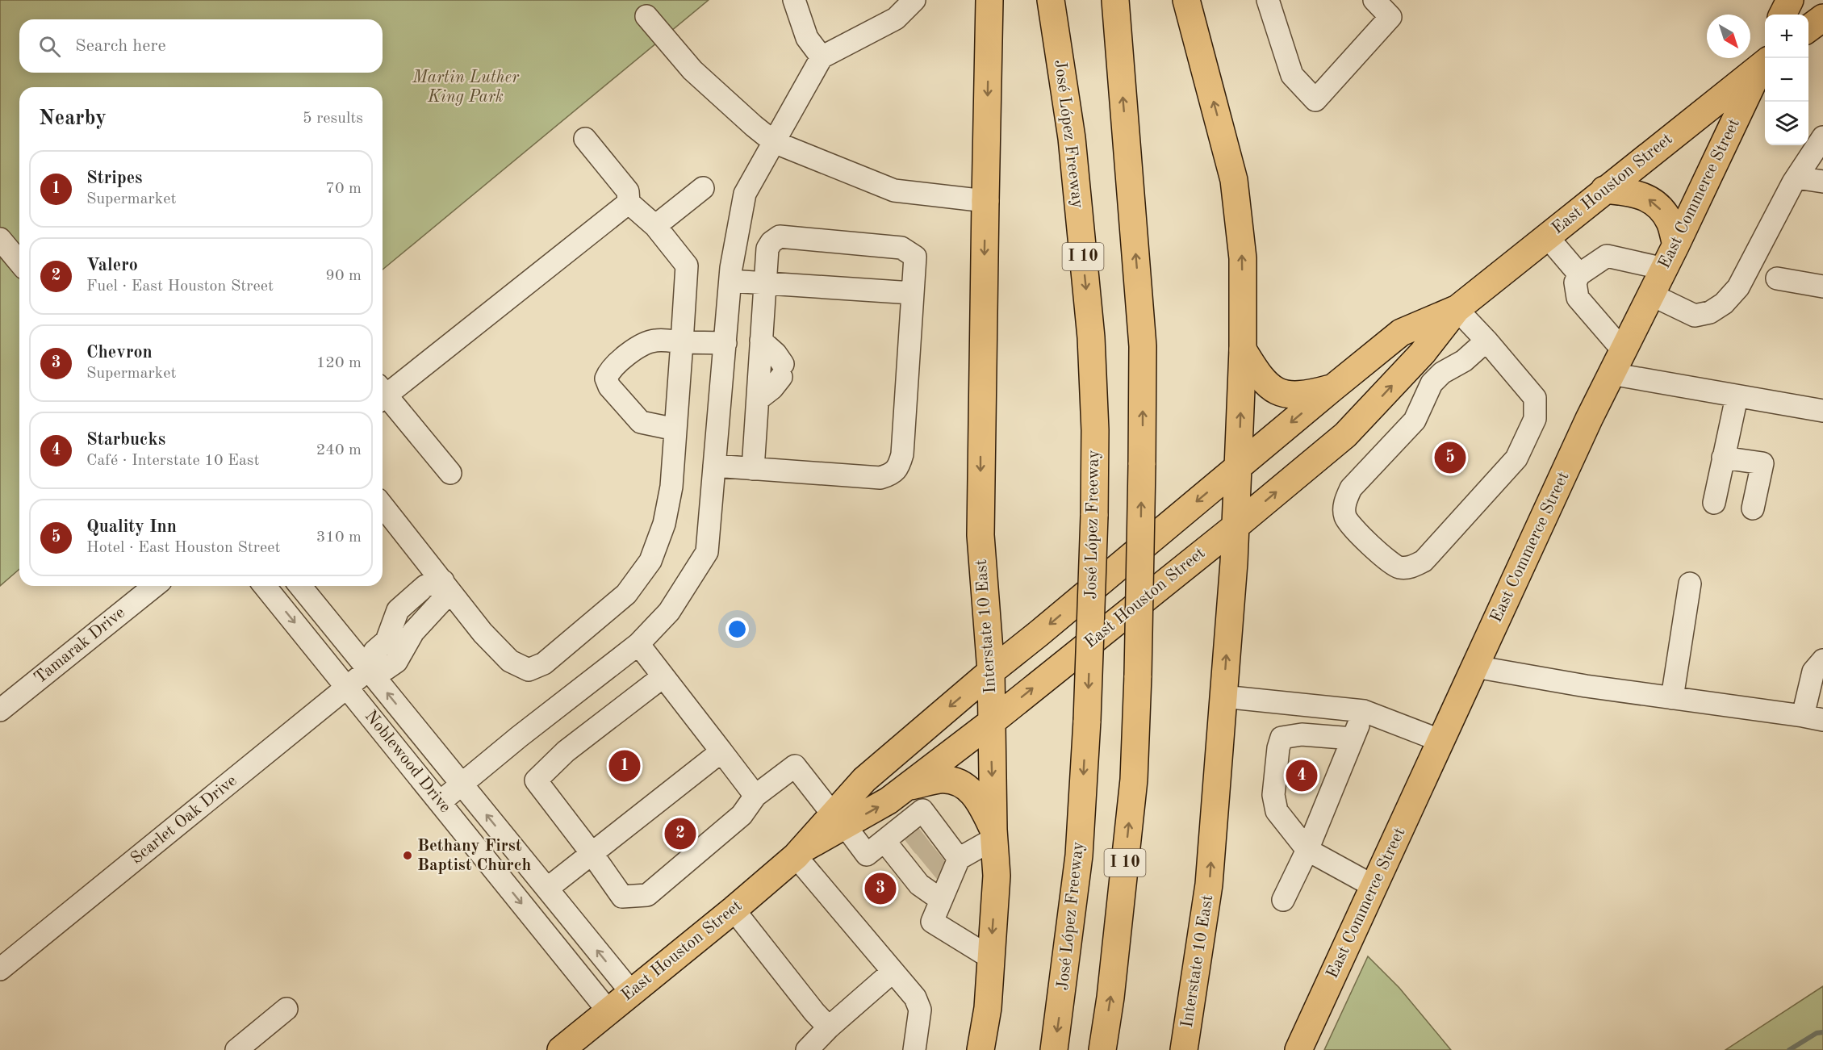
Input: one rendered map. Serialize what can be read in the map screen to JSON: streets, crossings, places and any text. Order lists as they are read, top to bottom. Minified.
{"streets":{"main road":["José López Freeway","East Houston Street","East Commerce Street","I 10","Interstate 10 East"],"street":["Tamarak Drive","Noblewood Drive","Scarlet Oak Drive"]},"crossings":[["East Houston Street","Interstate 10 East"],["East Houston Street","Noblewood Drive"],["Noblewood Drive","Scarlet Oak Drive"]],"parks":["Martin Luther King Park"],"places":["Bethany First Baptist Church"],"north":"bottom right","page":{"map_buttons":["+","−"],"search":"Search here","heading":["Nearby","5 results"],"list":[{"mark":"1","name":"Stripes","note":"Supermarket","value":"70 m"},{"mark":"2","name":"Valero","note":"Fuel · East Houston Street","value":"90 m"},{"mark":"3","name":"Chevron","note":"Supermarket","value":"120 m"},{"mark":"4","name":"Starbucks","note":"Café · Interstate 10 East","value":"240 m"},{"mark":"5","name":"Quality Inn","note":"Hotel · East Houston Street","value":"310 m"}],"pins":["5","1","4","2","3"]}}
